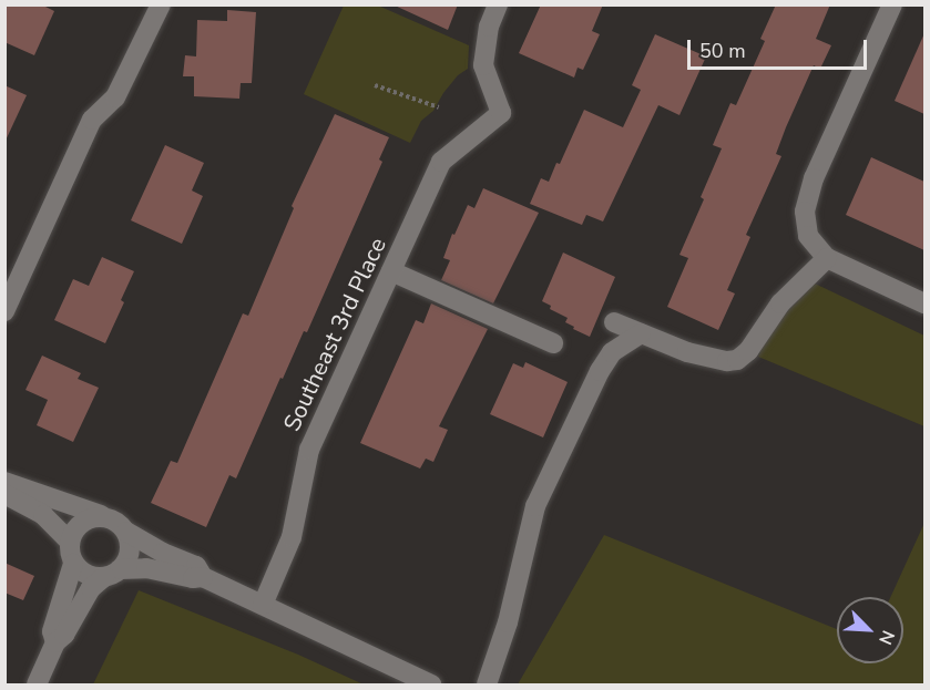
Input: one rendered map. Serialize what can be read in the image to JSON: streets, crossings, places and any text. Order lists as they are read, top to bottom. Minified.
{"streets":{"street":["Southeast 3rd Place"]},"scale_bar":"50 m","north":"bottom right"}
